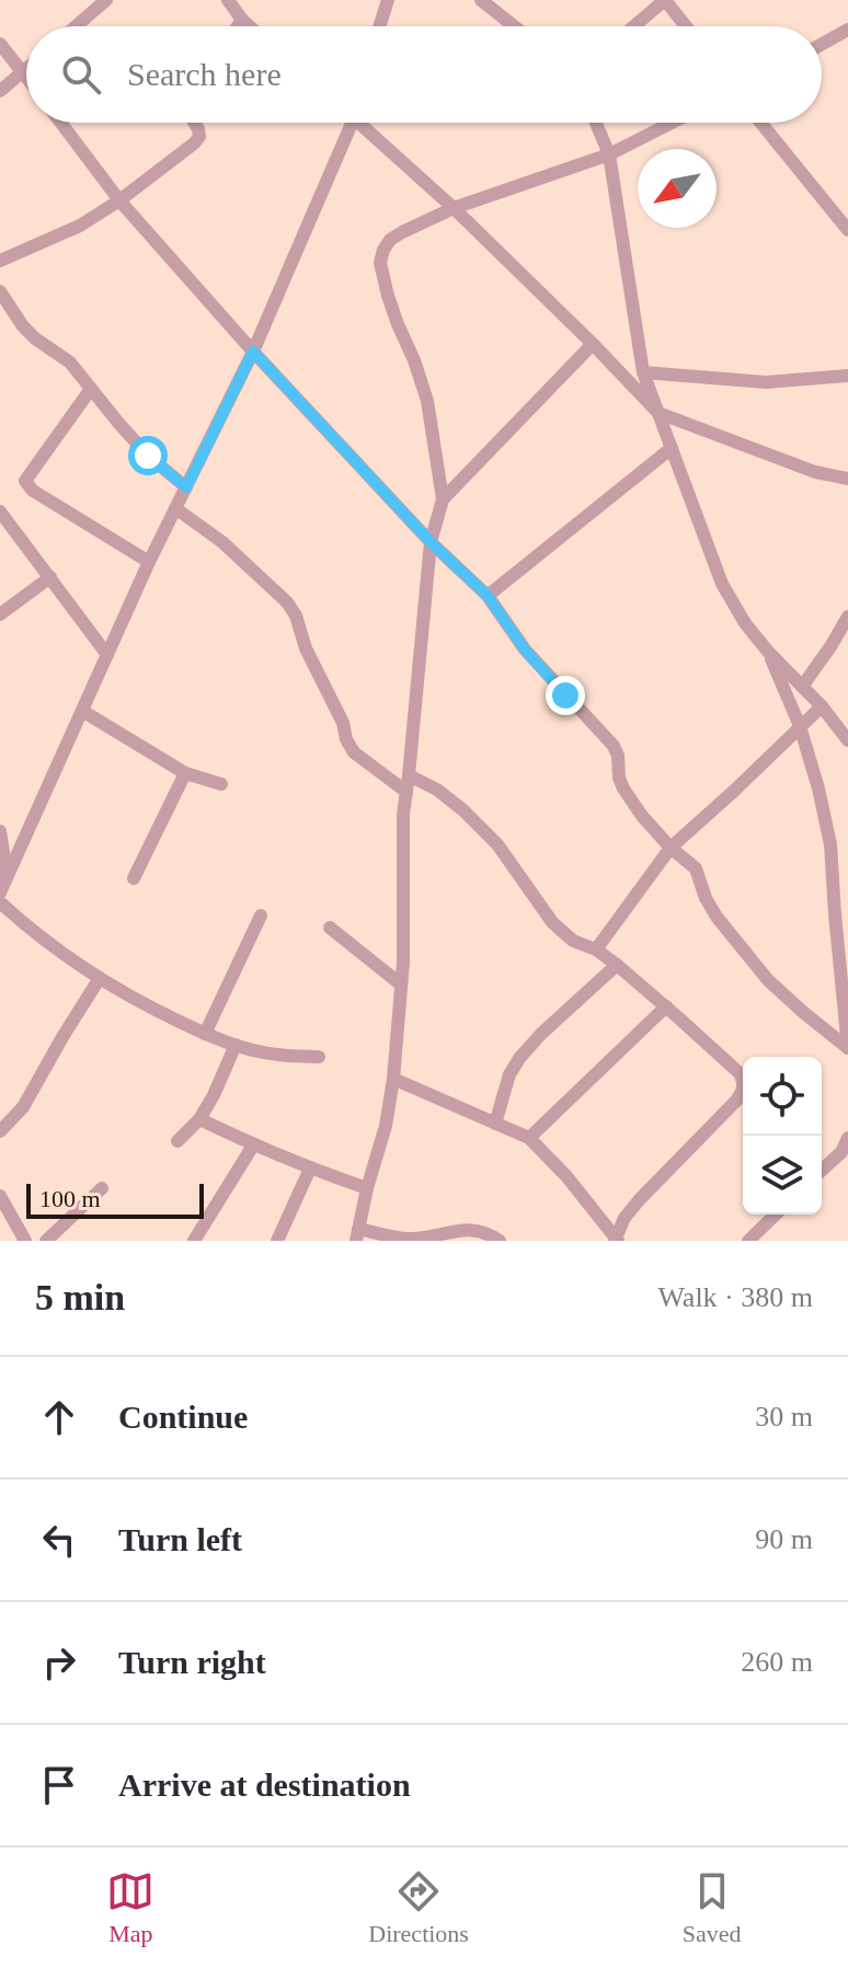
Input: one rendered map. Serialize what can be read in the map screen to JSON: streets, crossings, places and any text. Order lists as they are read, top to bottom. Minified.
{"scale_bar":"100 m","north":"bottom left","page":{"search":"Search here","scale":"100 m","heading":["5 min","Walk · 380 m"],"list":[["Continue","30 m"],["Turn left","90 m"],["Turn right","260 m"],"Arrive at destination"],"nav":["Map","Directions","Saved"]}}
